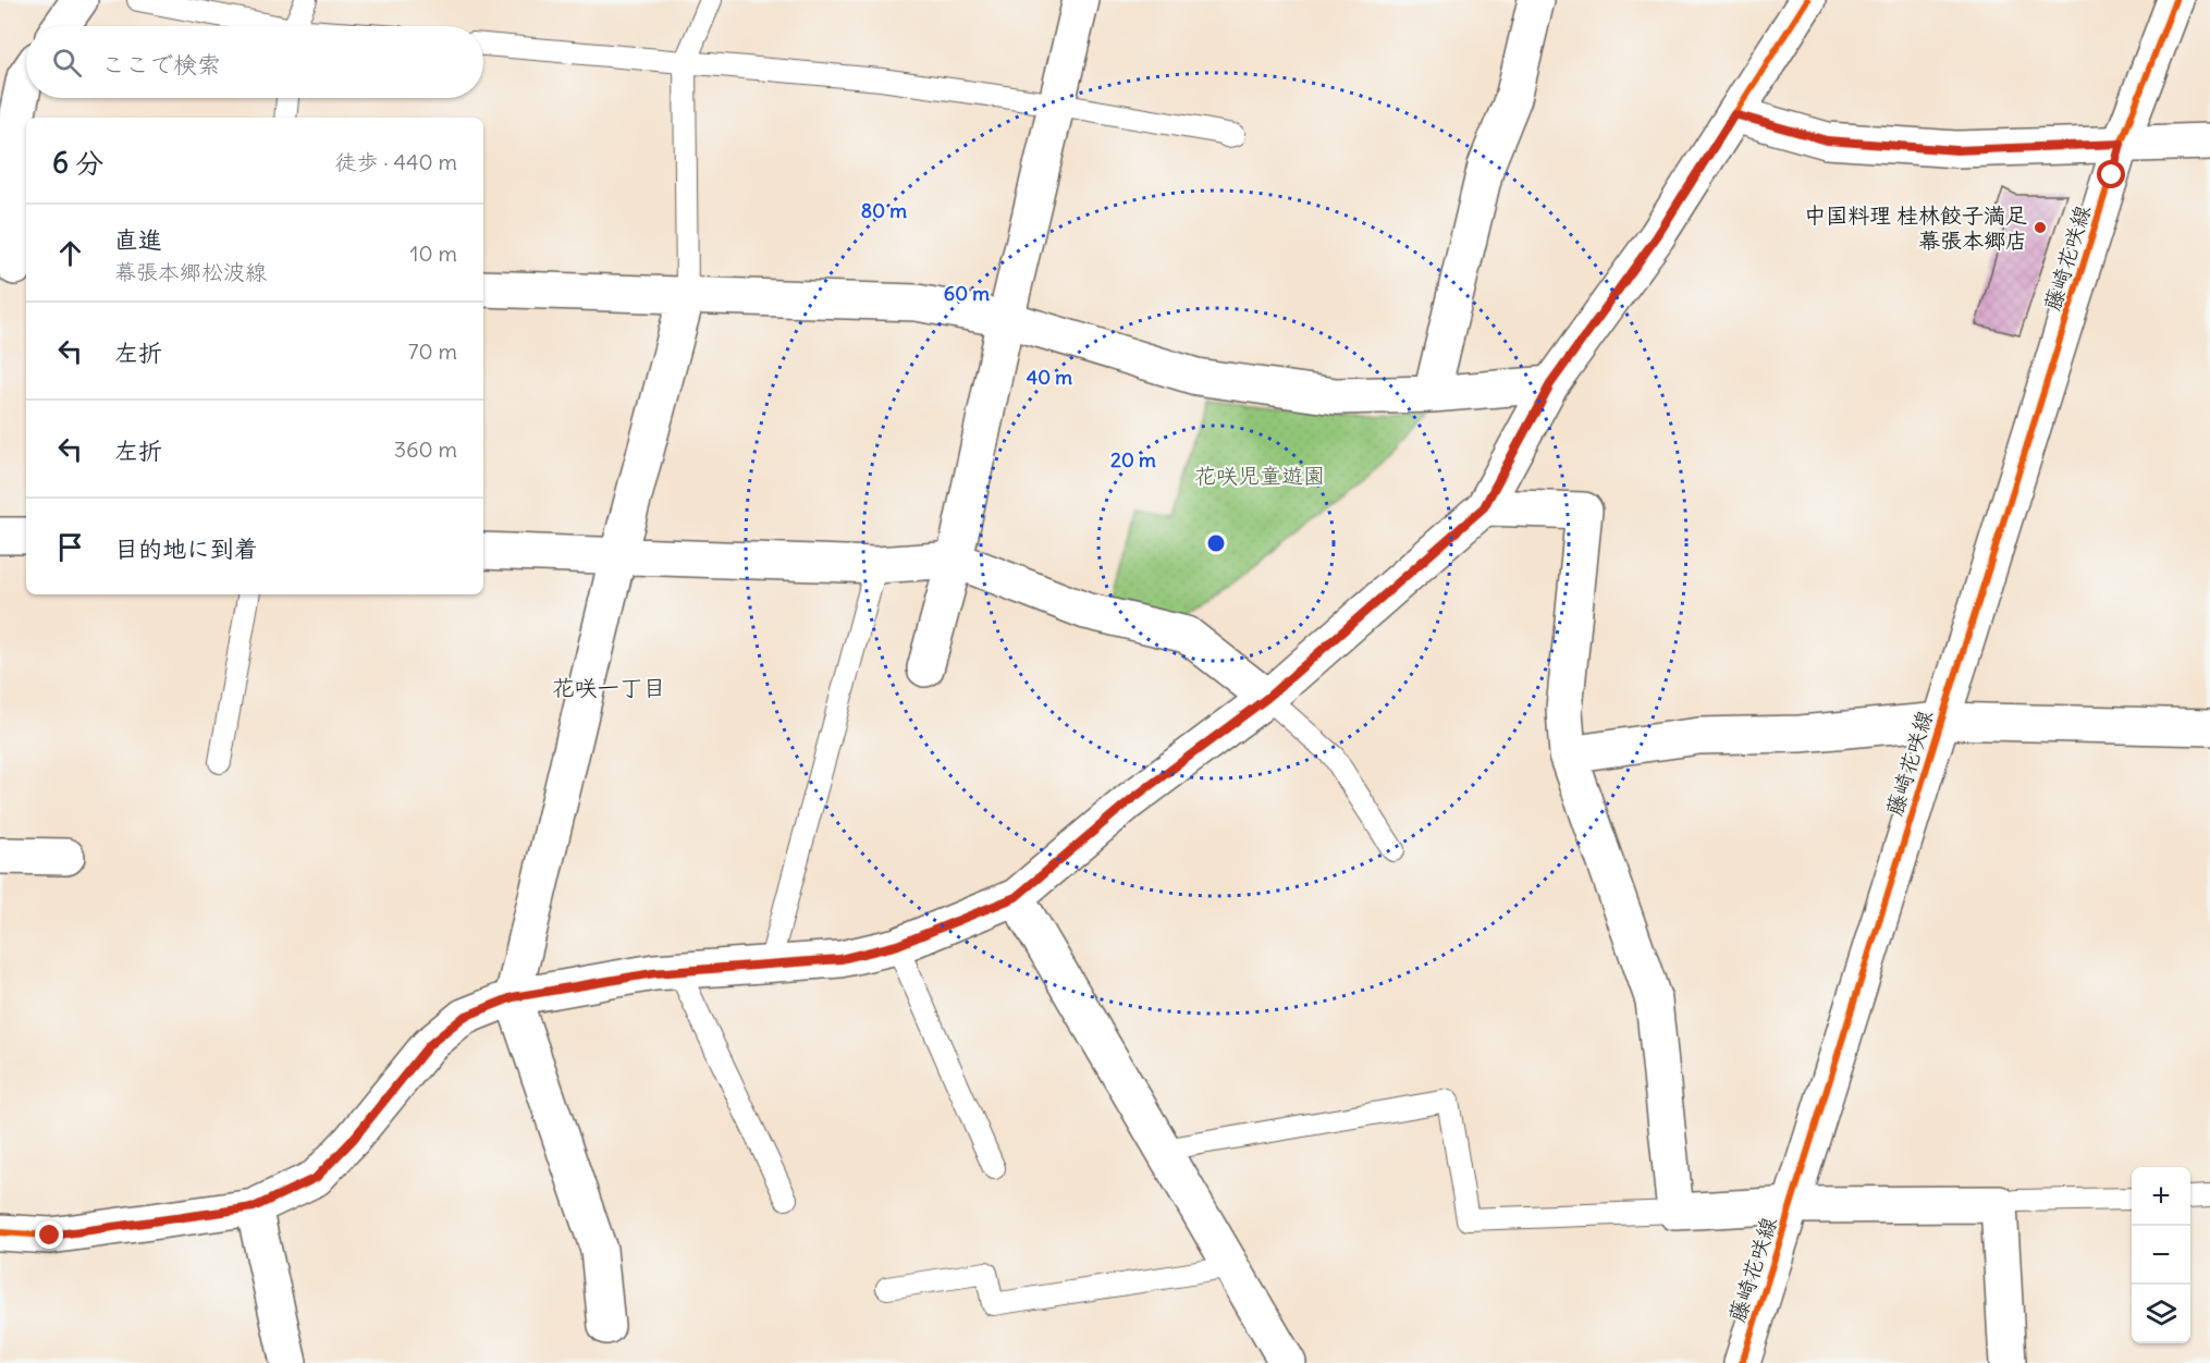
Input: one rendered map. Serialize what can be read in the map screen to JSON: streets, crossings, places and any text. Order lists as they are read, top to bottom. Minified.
{"streets":{"street":["藤崎花咲線"]},"districts":["花咲一丁目"],"parks":["花咲児童遊園"],"places":["中国料理 桂林餃子満足 幕張本郷店"],"page":{"search":"ここで検索","heading":["6 分","徒歩 · 440 m"],"list":[["直進","幕張本郷松波線","10 m"],["左折","70 m"],["左折","360 m"],"目的地に到着"],"map_buttons":["+","−"]},"rings":["80 m","60 m","40 m","20 m"]}
